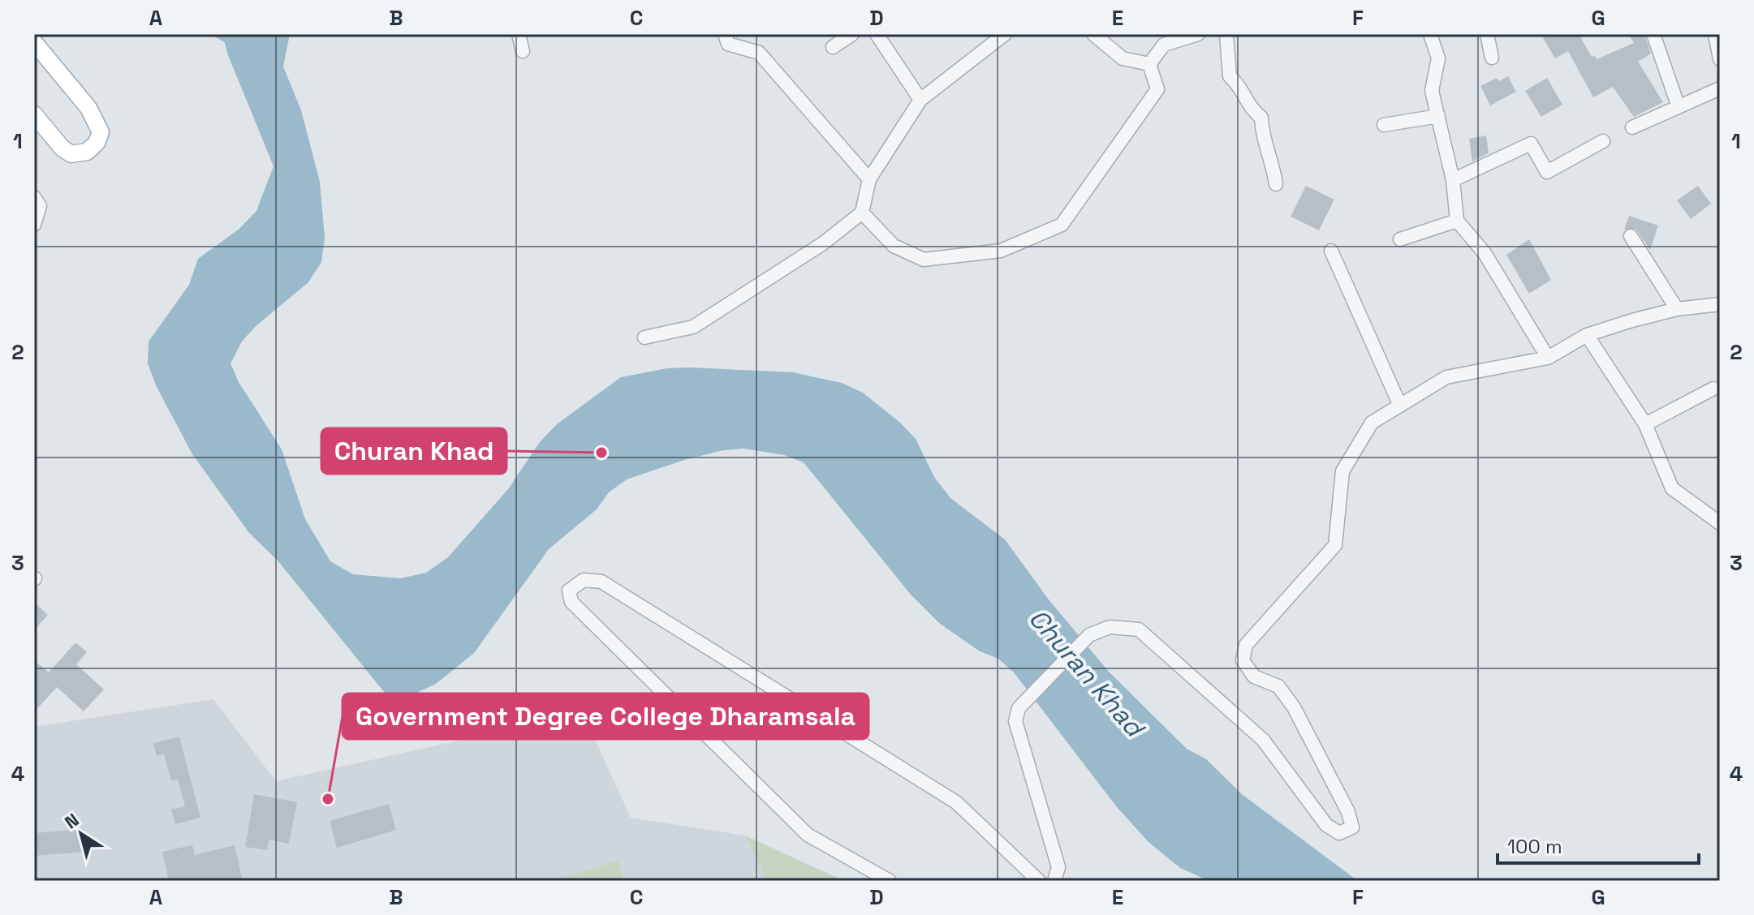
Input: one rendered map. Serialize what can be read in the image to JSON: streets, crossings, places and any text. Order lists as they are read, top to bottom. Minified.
{"water":["Churan Khad"],"places":["Churan Khad","Government Degree College Dharamsala"],"scale_bar":"100 m","north":"top left","grid":{"columns":["A","B","C","D","E","F","G"],"rows":["1","2","3","4"]}}
